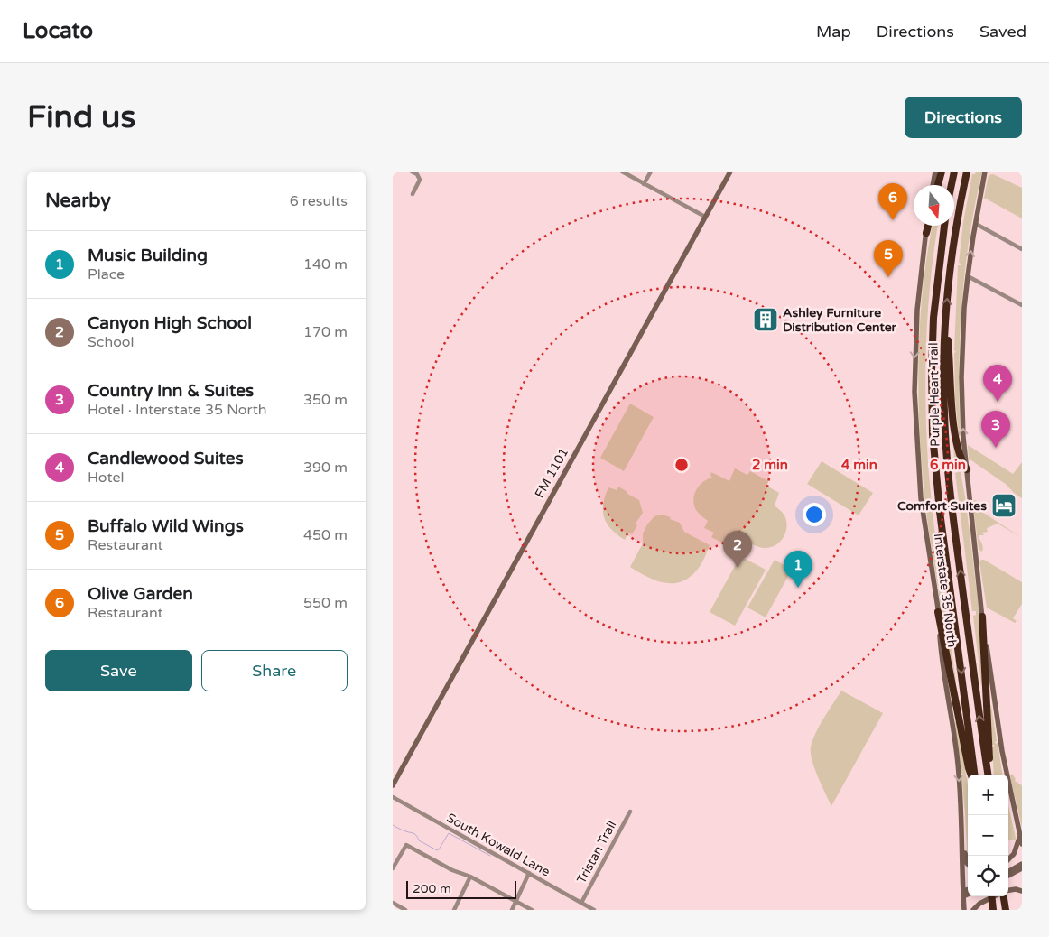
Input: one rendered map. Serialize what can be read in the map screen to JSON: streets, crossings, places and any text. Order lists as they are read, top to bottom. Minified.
{"streets":{"highway":["Purple Heart Trail"],"main road":["FM 1101","Interstate 35 North"],"street":["South Kowald Lane","Tristan Trail"]},"crossings":[["South Kowald Lane","Tristan Trail"]],"places":{"building":["Ashley Furniture Distribution Center"],"hotel":["Comfort Suites"]},"scale_bar":"200 m","north":"bottom","page":{"header":"Locato","nav":["Map","Directions","Saved"],"buttons":["Directions",["Save","Share"]],"title":"Find us","heading":["Nearby","6 results"],"pins":["6","5","4","3","2","1"],"list":[{"mark":"1","name":"Music Building","note":"Place","value":"140 m"},{"mark":"2","name":"Canyon High School","note":"School","value":"170 m"},{"mark":"3","name":"Country Inn & Suites","note":"Hotel · Interstate 35 North","value":"350 m"},{"mark":"4","name":"Candlewood Suites","note":"Hotel","value":"390 m"},{"mark":"5","name":"Buffalo Wild Wings","note":"Restaurant","value":"450 m"},{"mark":"6","name":"Olive Garden","note":"Restaurant","value":"550 m"}],"map_buttons":["+","−"],"scale":"200 m"},"rings":["2 min","4 min","6 min"]}
